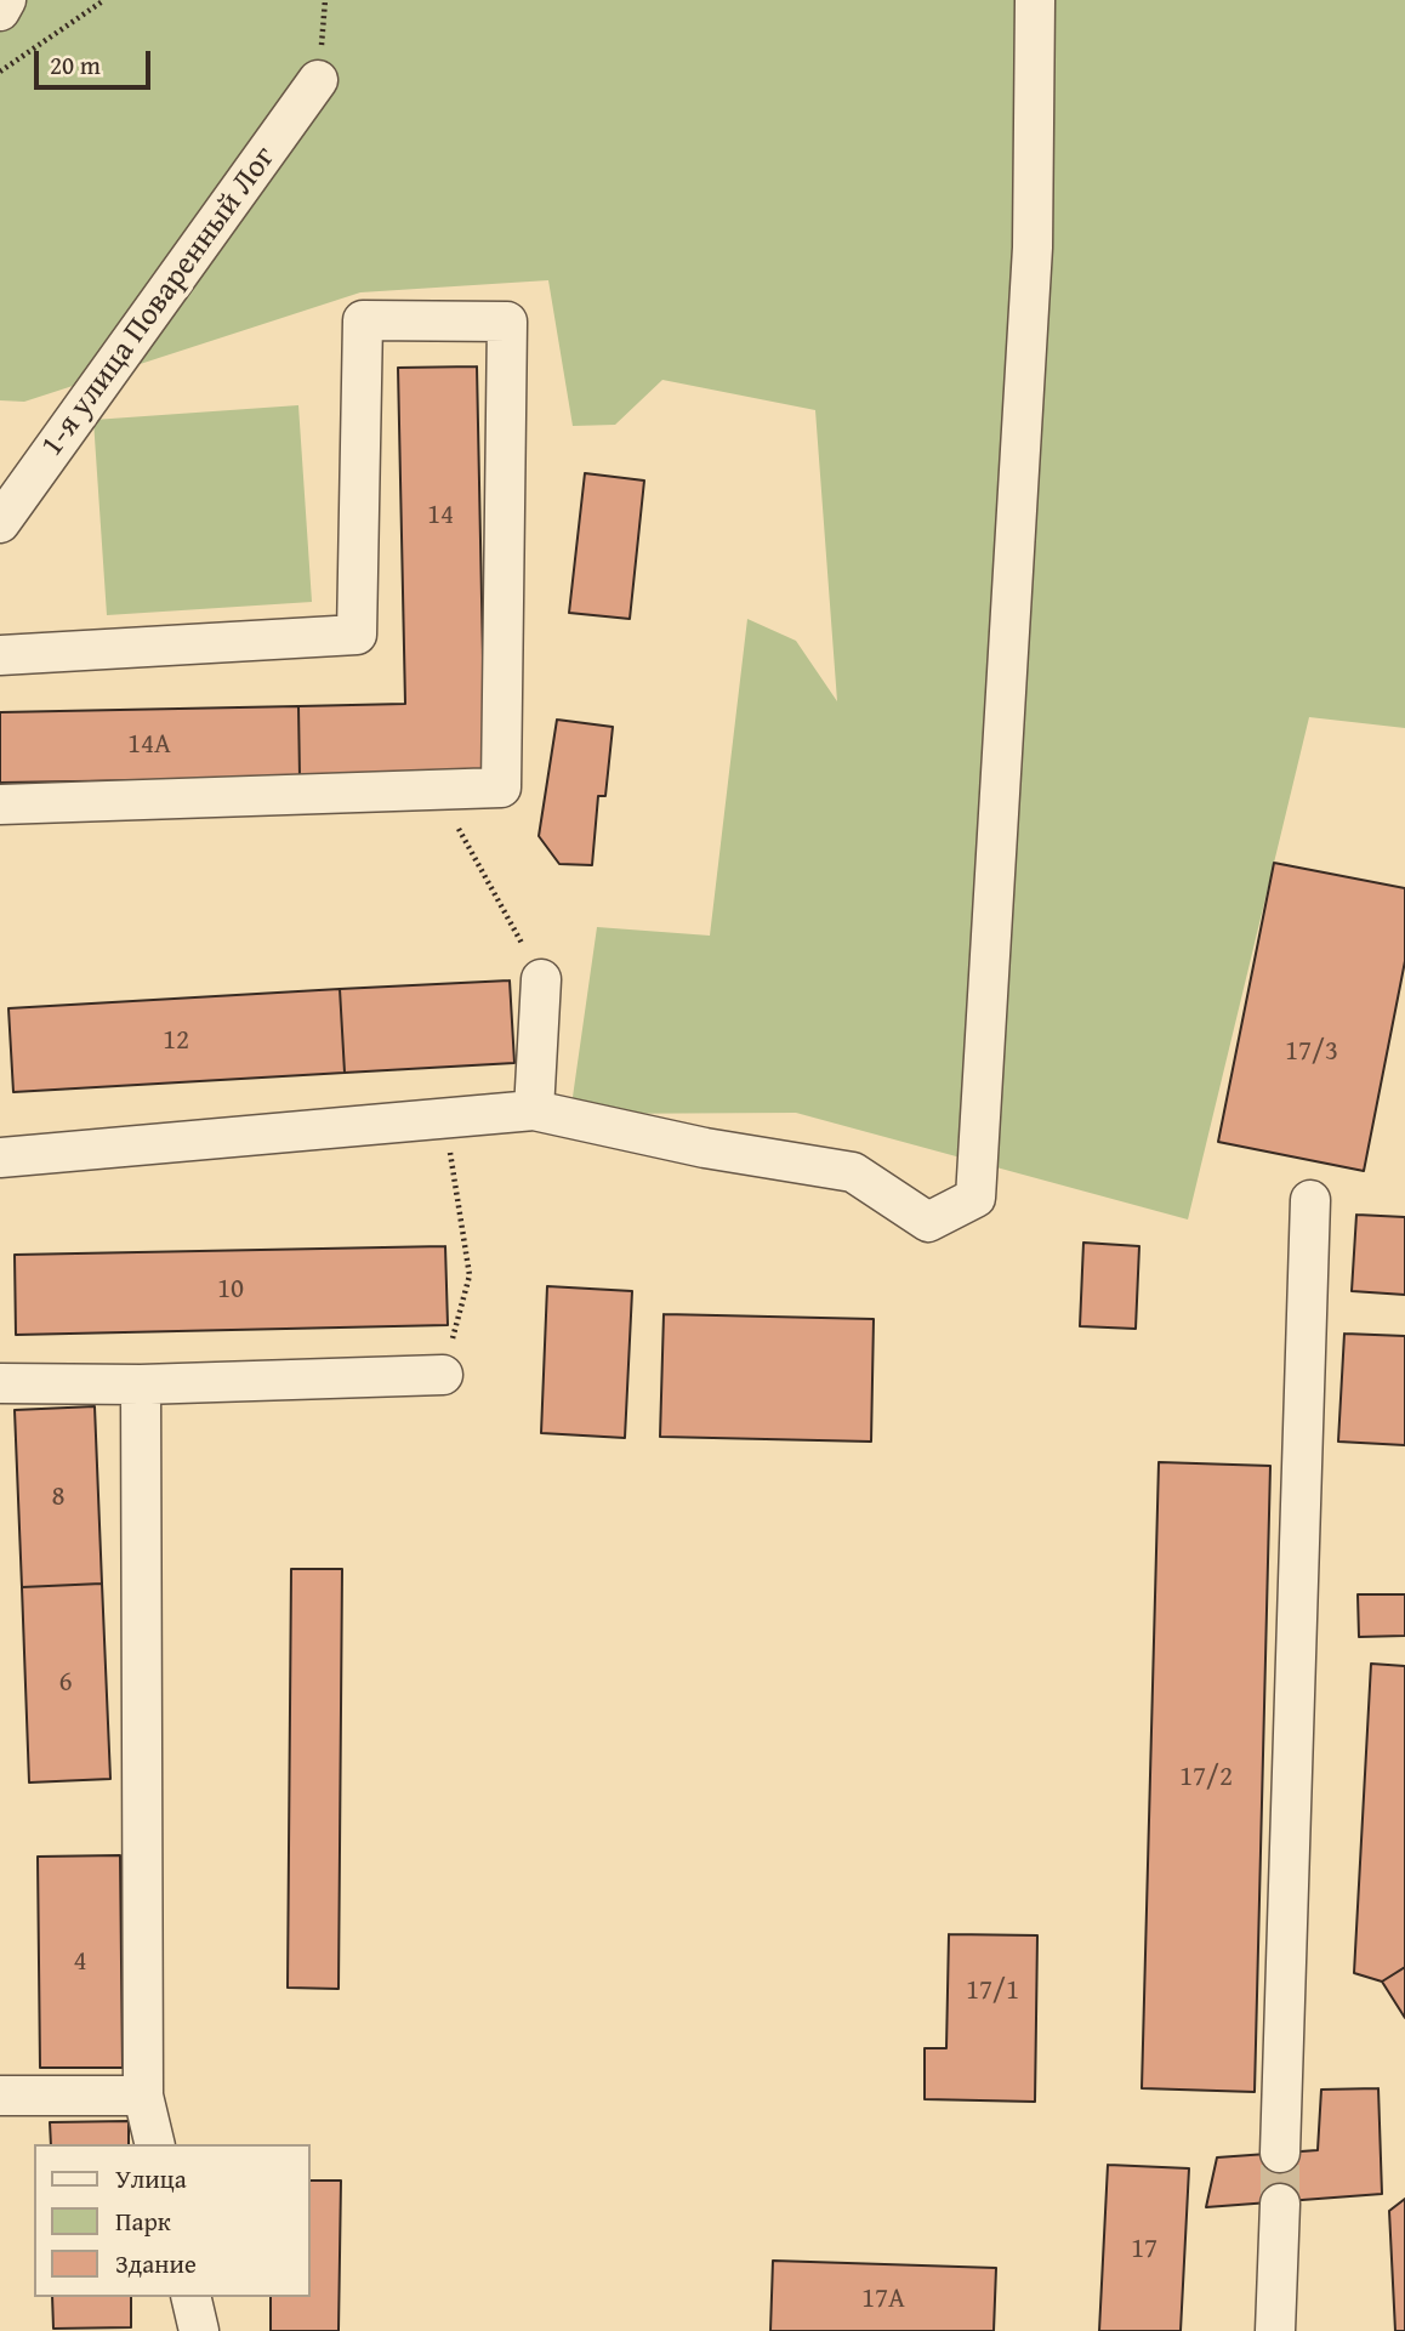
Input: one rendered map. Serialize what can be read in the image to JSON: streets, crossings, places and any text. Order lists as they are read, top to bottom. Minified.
{"streets":{"street":["1-я улица Поваренный Лог"]},"house_numbers":["14","14А","12","17/3","10","8","6","17/2","4","17/1","17","17А"],"legend":["Улица","Парк","Здание"],"scale_bar":"20 m"}
